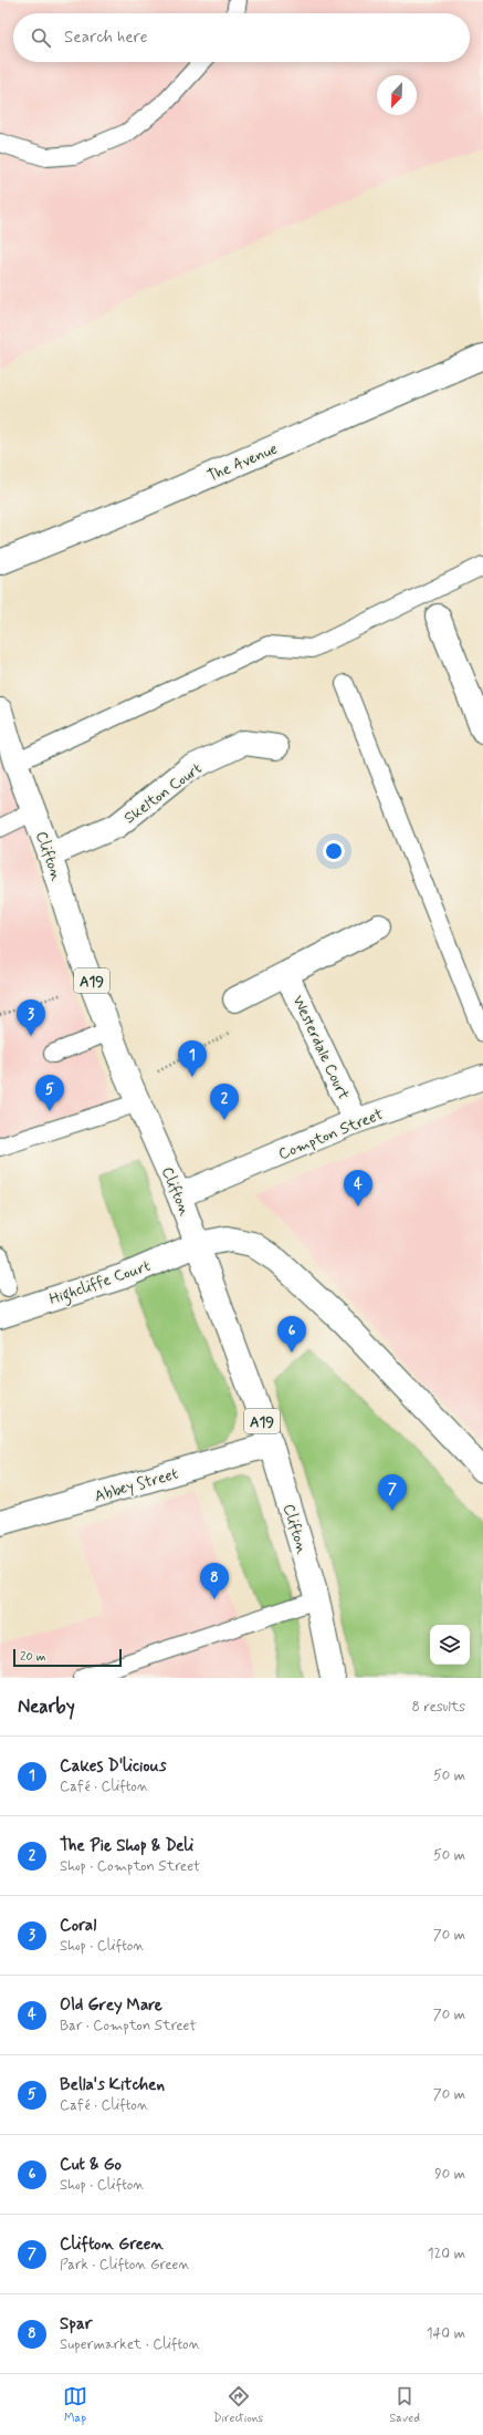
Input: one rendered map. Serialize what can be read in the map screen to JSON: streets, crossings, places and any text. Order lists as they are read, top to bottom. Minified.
{"streets":{"street":["The Avenue","Skelton Court","Clifton","A19","Westerdale Court","Compton Street","Highcliffe Court","Abbey Street"]},"crossings":[["Skelton Court","Clifton"],["Clifton","Compton Street"],["Clifton","Highcliffe Court"],["Clifton","Abbey Street"],["Westerdale Court","Compton Street"]],"scale_bar":"20 m","north":"bottom left","page":{"search":"Search here","pins":["3","1","5","2","4","6","7","8"],"scale":"20 m","heading":["Nearby","8 results"],"list":[{"mark":"1","name":"Cakes D'licious","note":"Café · Clifton","value":"50 m"},{"mark":"2","name":"The Pie Shop & Deli","note":"Shop · Compton Street","value":"50 m"},{"mark":"3","name":"Coral","note":"Shop · Clifton","value":"70 m"},{"mark":"4","name":"Old Grey Mare","note":"Bar · Compton Street","value":"70 m"},{"mark":"5","name":"Bella's Kitchen","note":"Café · Clifton","value":"70 m"},{"mark":"6","name":"Cut & Go","note":"Shop · Clifton","value":"90 m"},{"mark":"7","name":"Clifton Green","note":"Park · Clifton Green","value":"120 m"},{"mark":"8","name":"Spar","note":"Supermarket · Clifton","value":"140 m"}],"nav":["Map","Directions","Saved"]}}
